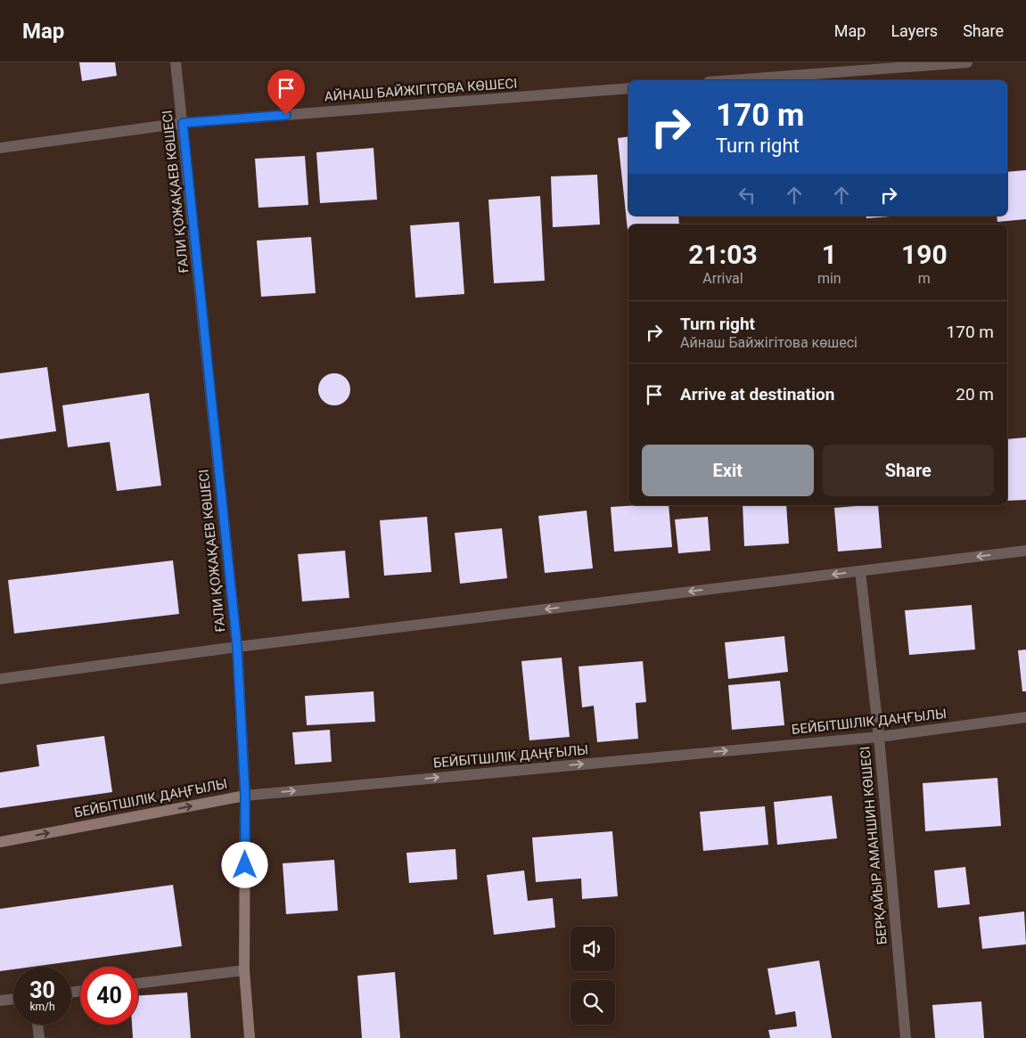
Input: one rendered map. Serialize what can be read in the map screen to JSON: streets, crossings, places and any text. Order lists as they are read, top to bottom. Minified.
{"streets":{"street":["АЙНАШ БАЙЖІГІТОВА КӨШЕСІ","ҒАЛИ ҚОЖАҚАЕВ КӨШЕСІ","БЕЙБІТШІЛІК ДАҢҒЫЛЫ","БЕРҚАЙЫР АМАНШИН КӨШЕСІ"]},"crossings":[["АЙНАШ БАЙЖІГІТОВА КӨШЕСІ","ҒАЛИ ҚОЖАҚАЕВ КӨШЕСІ"],["ҒАЛИ ҚОЖАҚАЕВ КӨШЕСІ","БЕЙБІТШІЛІК ДАҢҒЫЛЫ"],["БЕЙБІТШІЛІК ДАҢҒЫЛЫ","БЕРҚАЙЫР АМАНШИН КӨШЕСІ"]],"one_way":["БЕЙБІТШІЛІК ДАҢҒЫЛЫ"],"page":{"header":"Map","nav":["Map","Layers","Share"],"turn":["170 m","Turn right"],"eta":["21:03","Arrival","1","min","190","m"],"list":[{"name":"Turn right","note":"Айнаш Байжігітова көшесі","value":"170 m"},{"name":"Arrive at destination","value":"20 m"}],"buttons":["Exit","Share"],"speed":"30 km/h","limit":"40"}}
